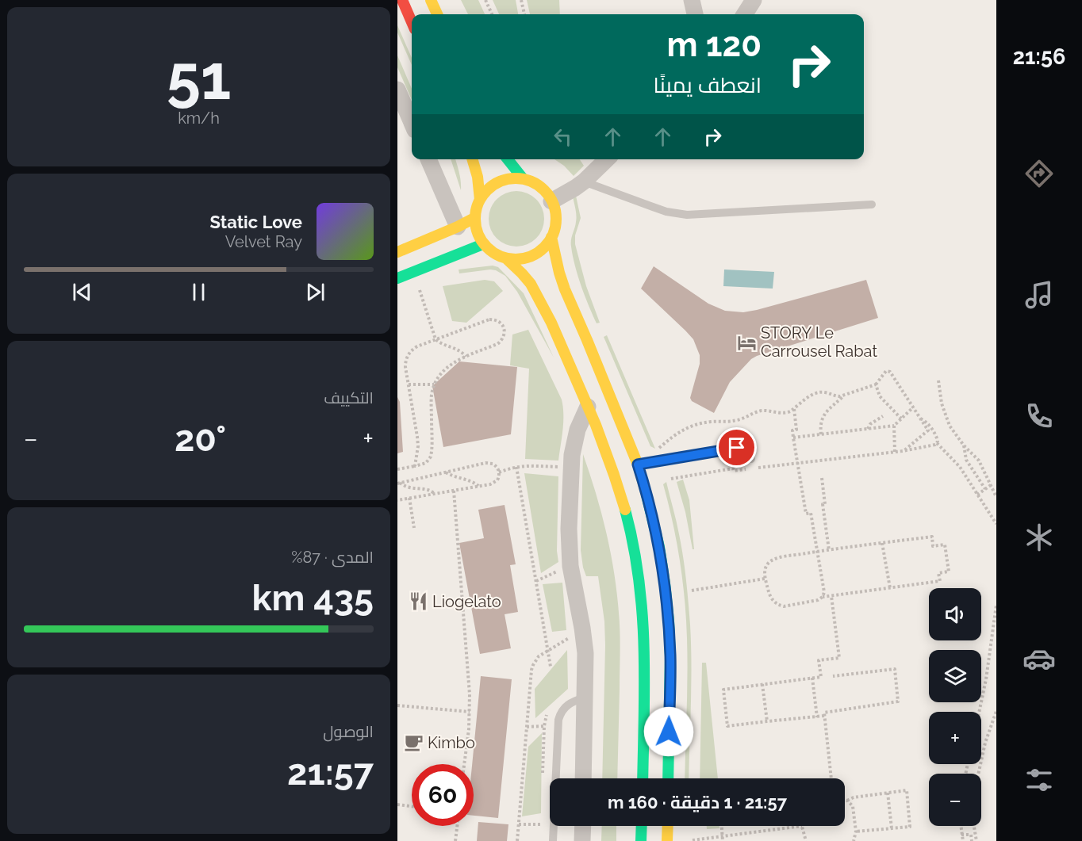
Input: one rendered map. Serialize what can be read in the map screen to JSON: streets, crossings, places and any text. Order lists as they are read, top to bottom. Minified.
{"places":{"hotel":["STORY Le Carrousel Rabat"],"restaurant":["Liogelato"],"cafe":["Kimbo"]},"page":{"tabs":"21:56","tile":[["51","km/h"],"التكييف",["المدى · 87%","435 km"],["الوصول","21:57"]],"turn":["120 m","انعطف يمينًا"],"song":["Static Love","Velvet Ray"],"heat":["−","20°","+"],"map_buttons":["+","−"],"limit":"60","trip":"21:57 · 1 دقيقة · 160 m"}}
